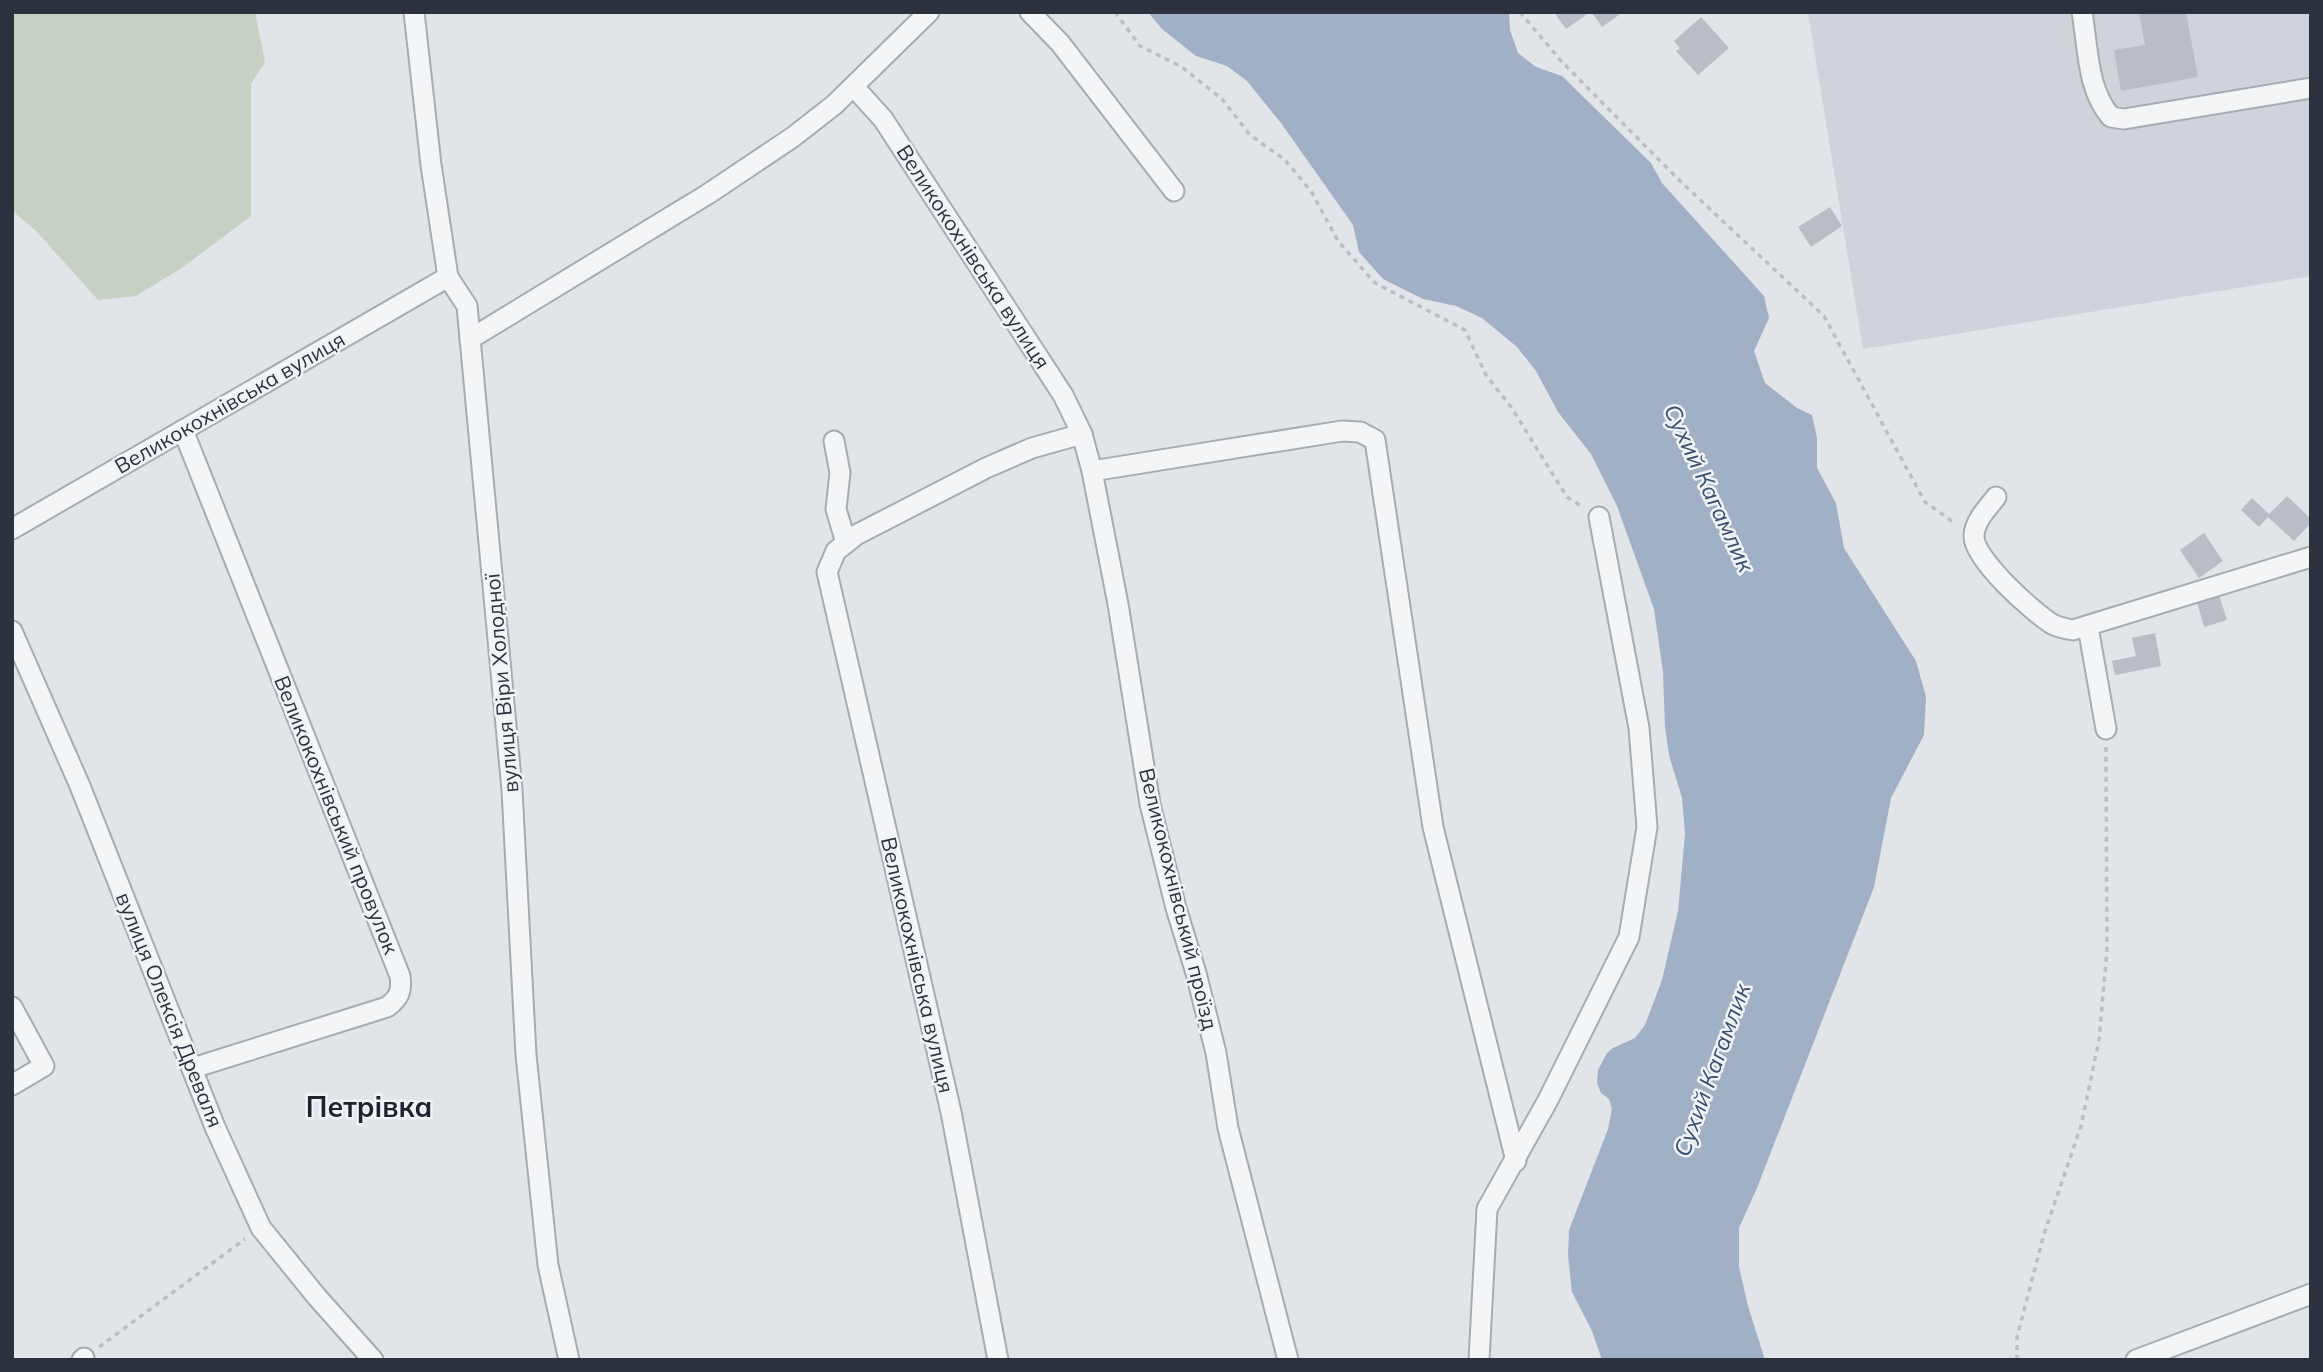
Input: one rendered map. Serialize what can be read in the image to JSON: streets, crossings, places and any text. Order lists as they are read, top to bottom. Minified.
{"streets":{"street":["Великокохнівська вулиця","вулиця Віри Холодної","Великокохнівський провулок","Великокохнівський проїзд","вулиця Олексія Древаля"]},"crossings":[["Великокохнівська вулиця","вулиця Віри Холодної"],["Великокохнівська вулиця","Великокохнівський провулок"],["Великокохнівська вулиця","Великокохнівський проїзд"],["Великокохнівський провулок","вулиця Олексія Древаля"]],"districts":["Петрівка"],"water":["Сухий Кагамлик"]}
